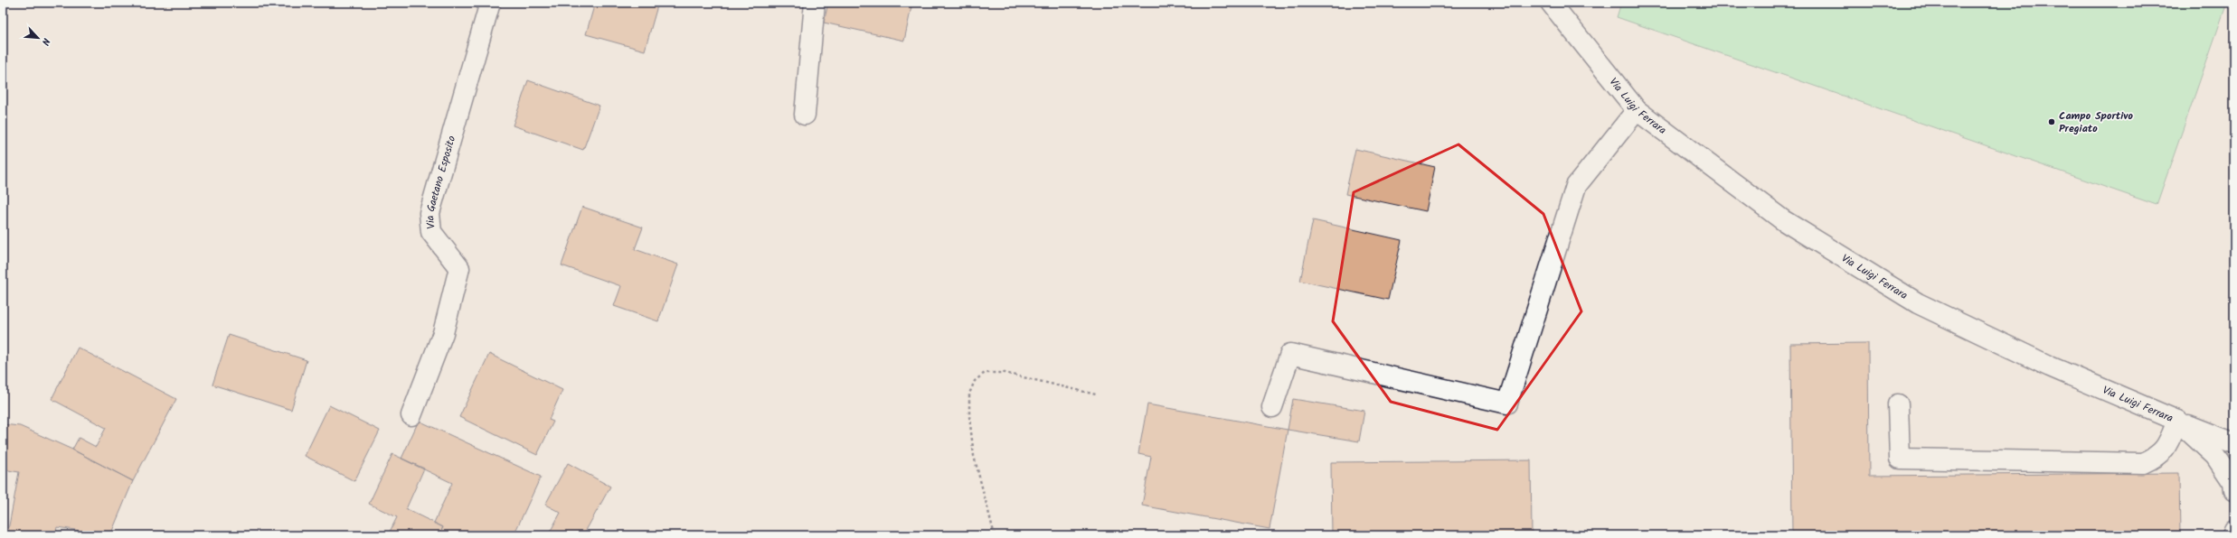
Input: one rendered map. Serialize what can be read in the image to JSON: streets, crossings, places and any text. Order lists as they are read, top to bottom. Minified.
{"streets":{"street":["Via Luigi Ferrara","Via Gaetano Esposito"]},"places":["Campo Sportivo Pregiato"],"north":"bottom right"}
